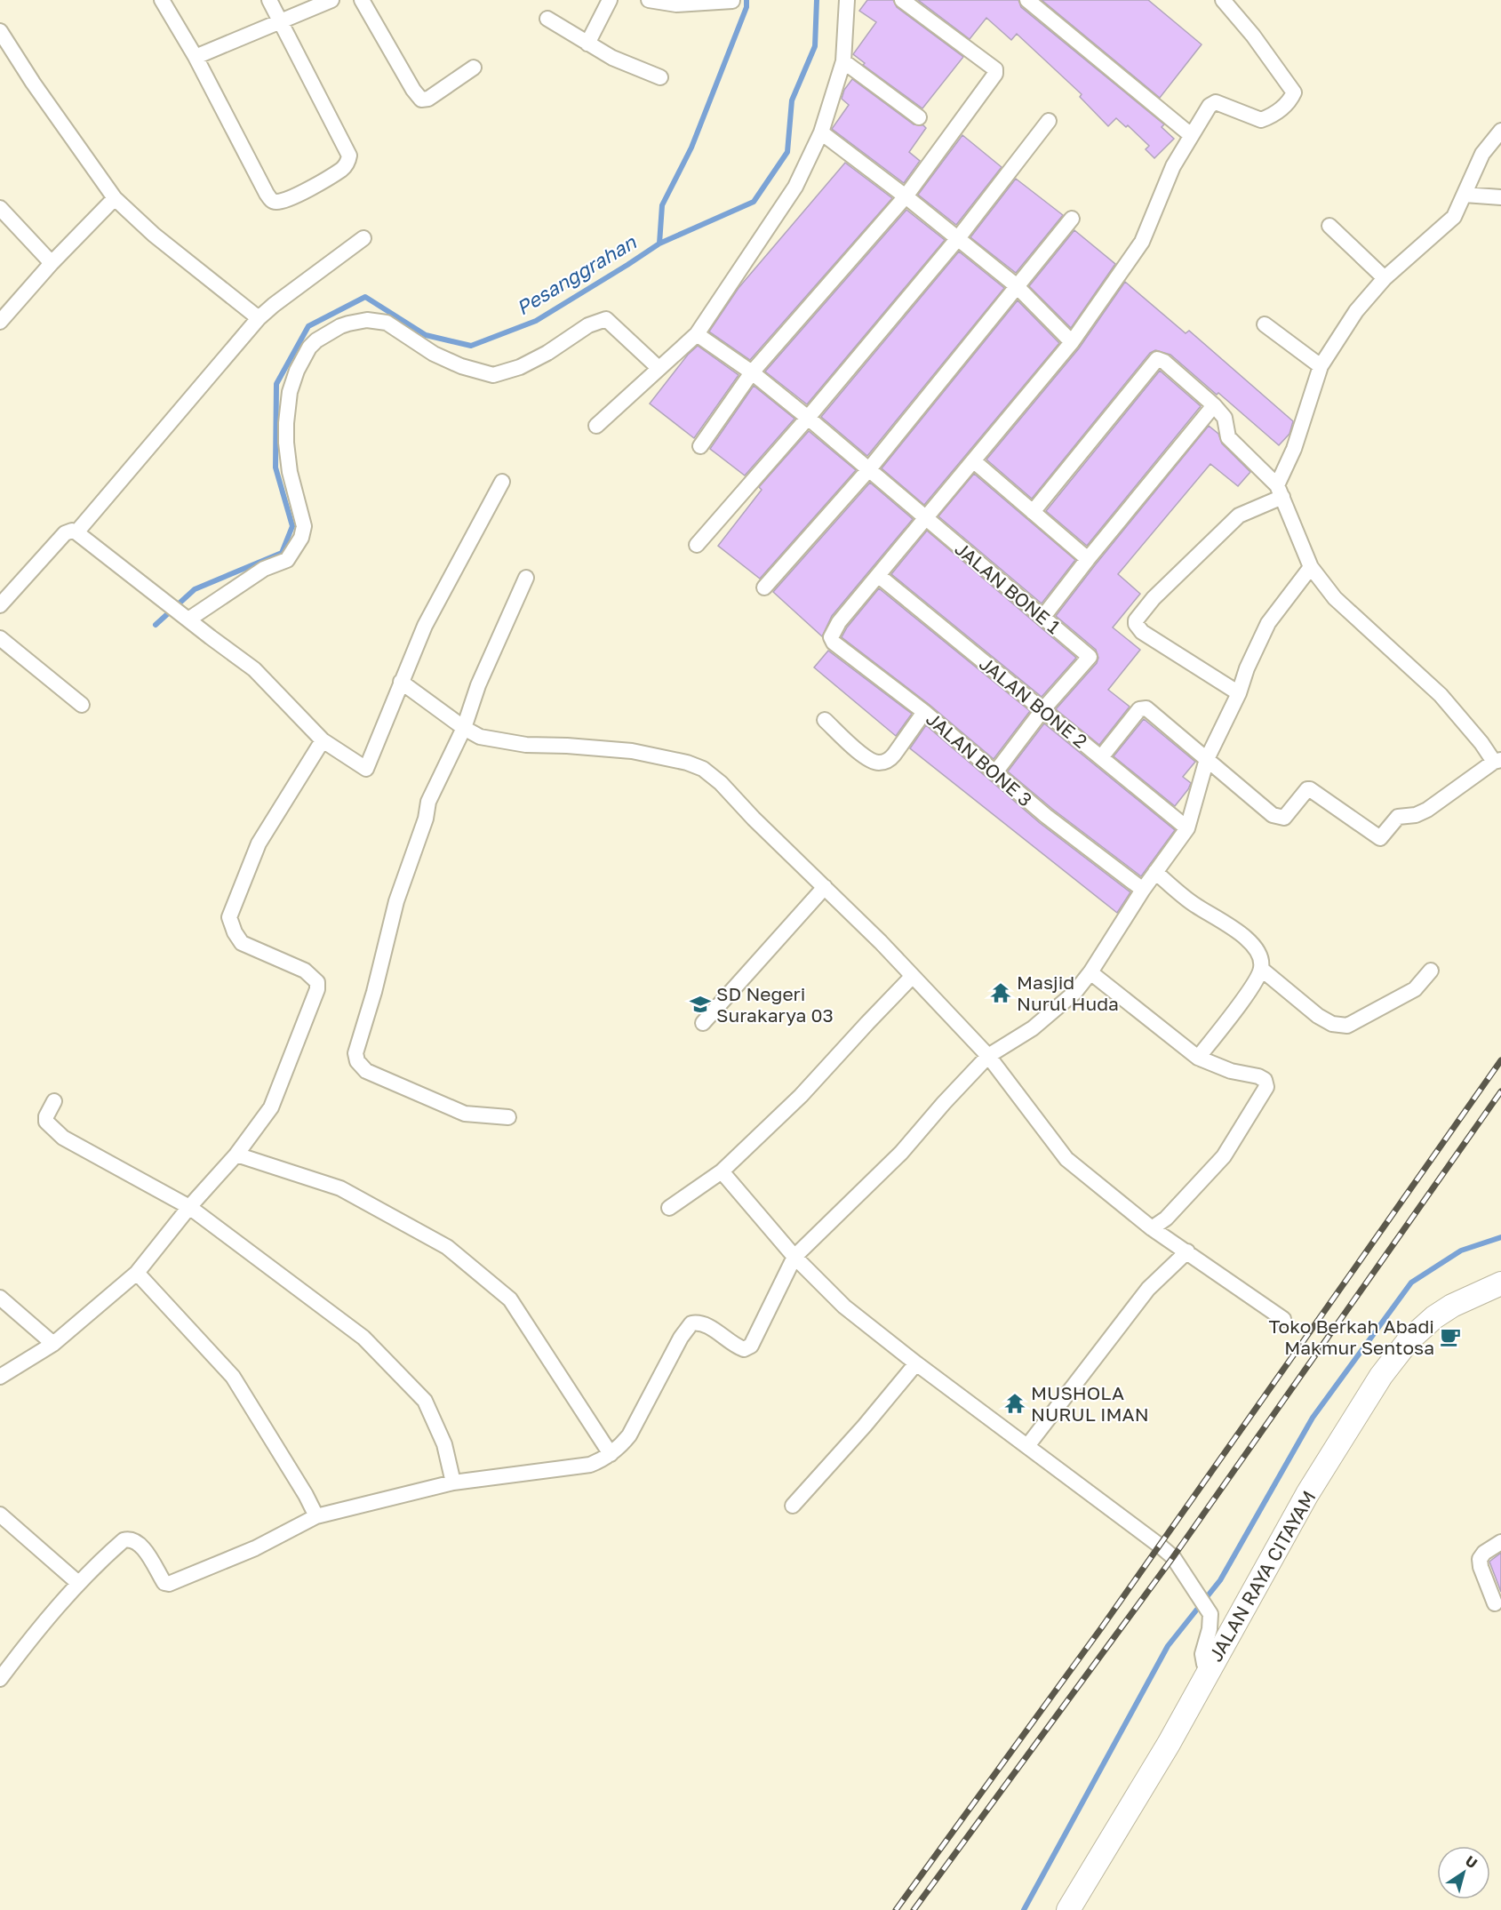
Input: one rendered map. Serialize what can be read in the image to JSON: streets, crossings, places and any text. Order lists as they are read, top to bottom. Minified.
{"streets":{"main road":["JALAN RAYA CITAYAM"],"street":["JALAN BONE 1","JALAN BONE 2","JALAN BONE 3"]},"crossings":[["JALAN BONE 1","JALAN BONE 2"],["JALAN BONE 2","JALAN BONE 3"]],"water":["Pesanggrahan"],"places":{"temple":["Masjid Nurul Huda","MUSHOLA NURUL IMAN"],"school or university":["SD Negeri Surakarya 03"],"cafe":["Toko Berkah Abadi Makmur Sentosa"]},"north":"top right"}
